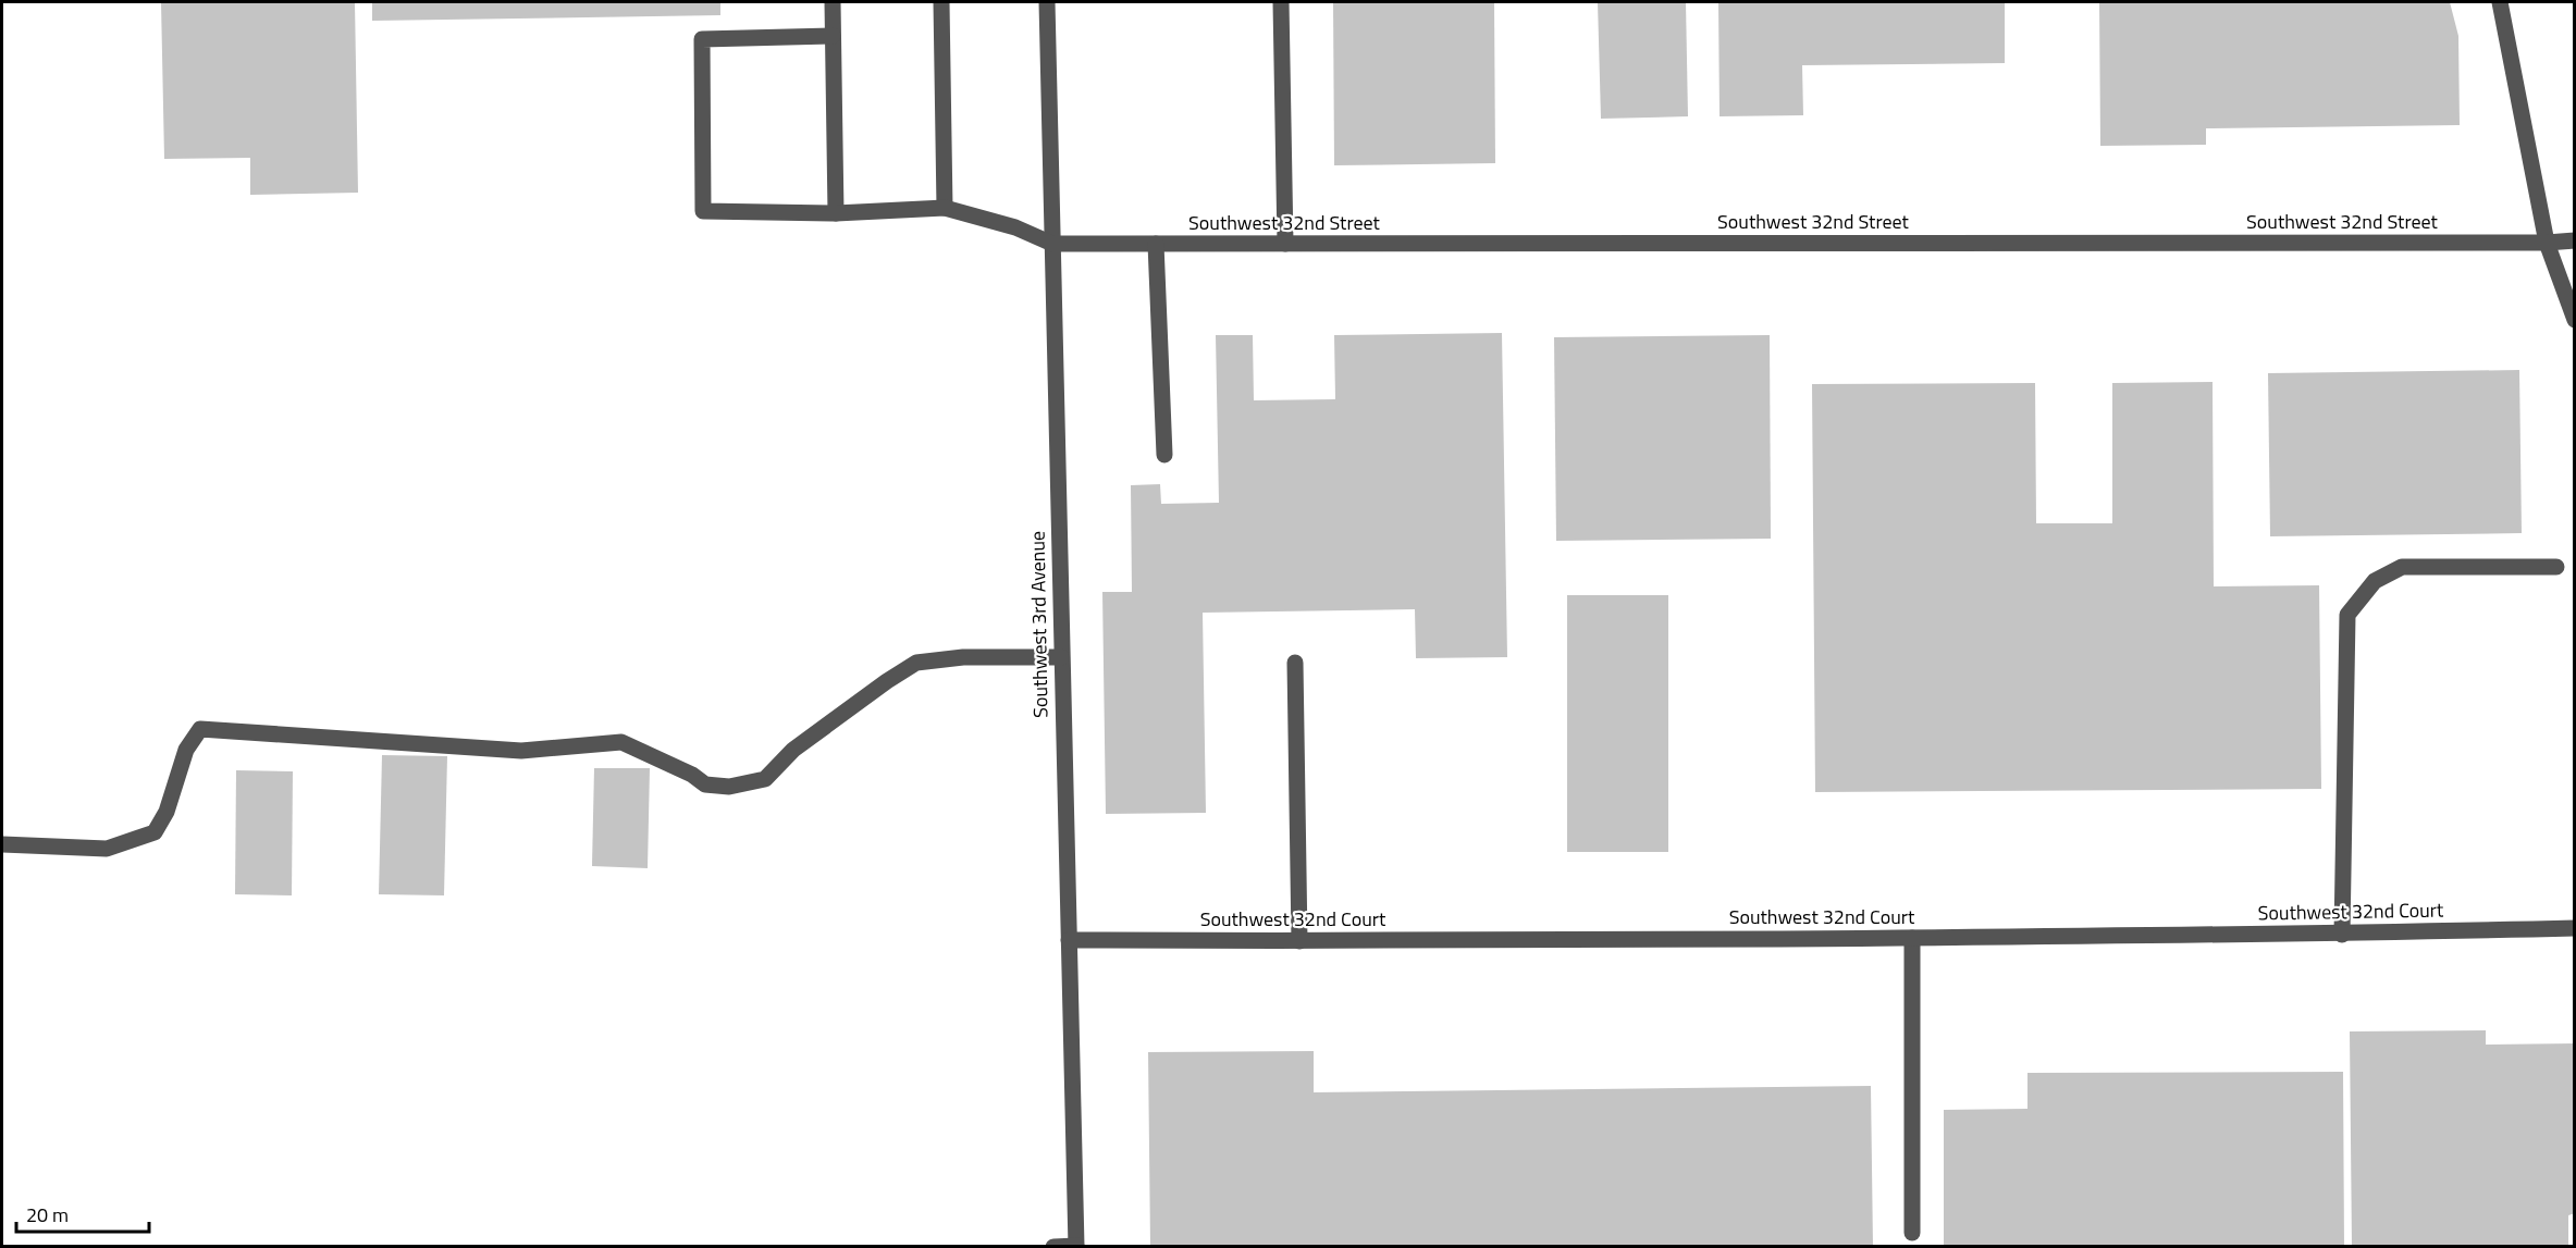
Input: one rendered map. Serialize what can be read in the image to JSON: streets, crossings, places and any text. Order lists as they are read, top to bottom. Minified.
{"streets":{"street":["Southwest 32nd Street","Southwest 3rd Avenue","Southwest 32nd Court"]},"crossings":[["Southwest 32nd Street","Southwest 3rd Avenue"],["Southwest 3rd Avenue","Southwest 32nd Court"]],"scale_bar":"20 m"}
